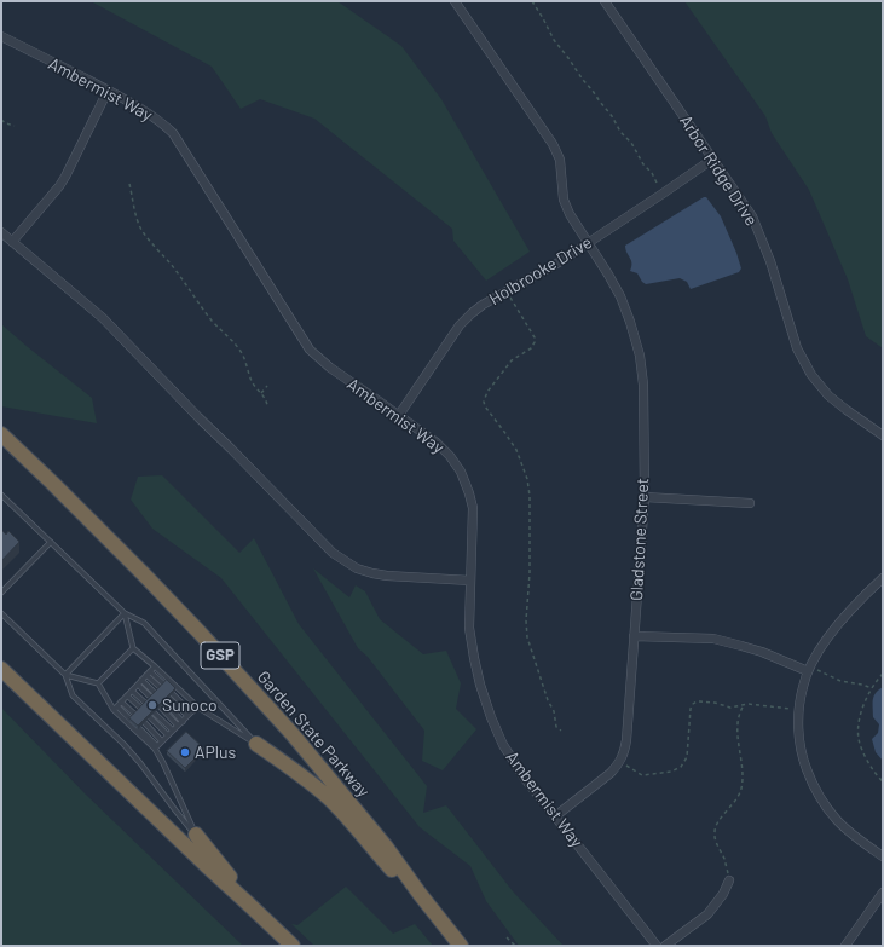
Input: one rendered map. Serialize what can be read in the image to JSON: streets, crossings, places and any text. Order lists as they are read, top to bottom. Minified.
{"streets":{"highway":["GSP","Garden State Parkway"],"street":["Ambermist Way","Arbor Ridge Drive","Holbrooke Drive","Gladstone Street"]},"crossings":[["Ambermist Way","Holbrooke Drive"],["Arbor Ridge Drive","Holbrooke Drive"],["Holbrooke Drive","Gladstone Street"]],"places":["Sunoco","APlus"]}
